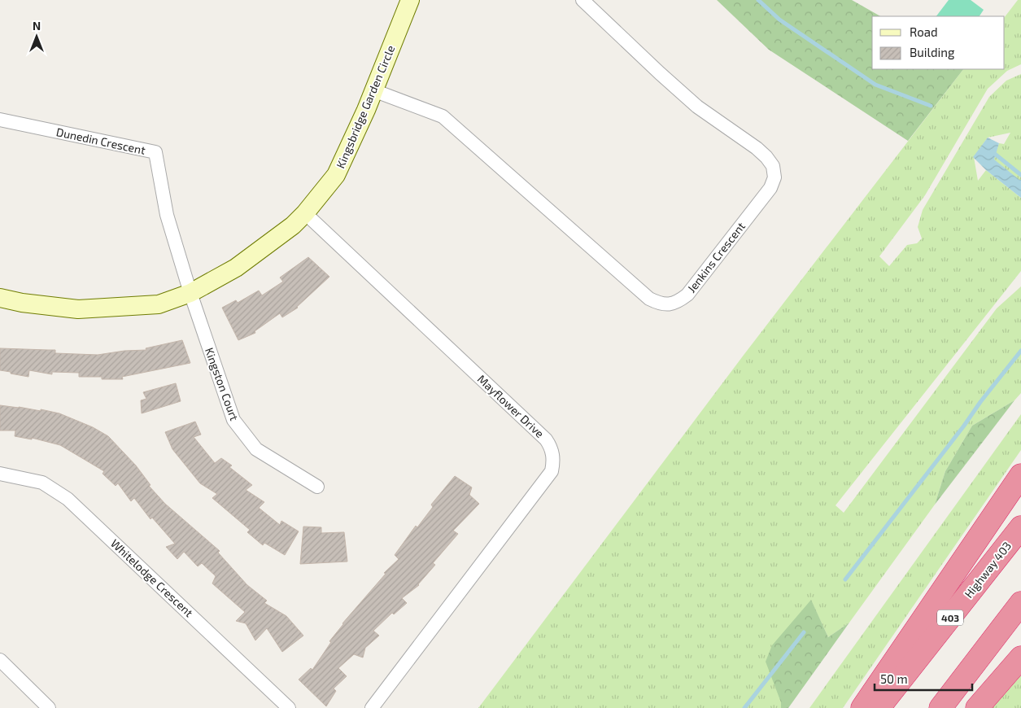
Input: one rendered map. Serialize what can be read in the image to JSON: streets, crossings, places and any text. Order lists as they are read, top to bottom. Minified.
{"streets":{"highway":["Highway 403","403"],"street":["Kingsbridge Garden Circle","Dunedin Crescent","Jenkins Crescent","Kingston Court","Mayflower Drive","Whitelodge Crescent"]},"crossings":[["Kingsbridge Garden Circle","Dunedin Crescent"],["Kingsbridge Garden Circle","Jenkins Crescent"],["Kingsbridge Garden Circle","Kingston Court"],["Kingsbridge Garden Circle","Mayflower Drive"],["Dunedin Crescent","Kingston Court"]],"legend":["Road","Building"],"scale_bar":"50 m","north":"top"}
